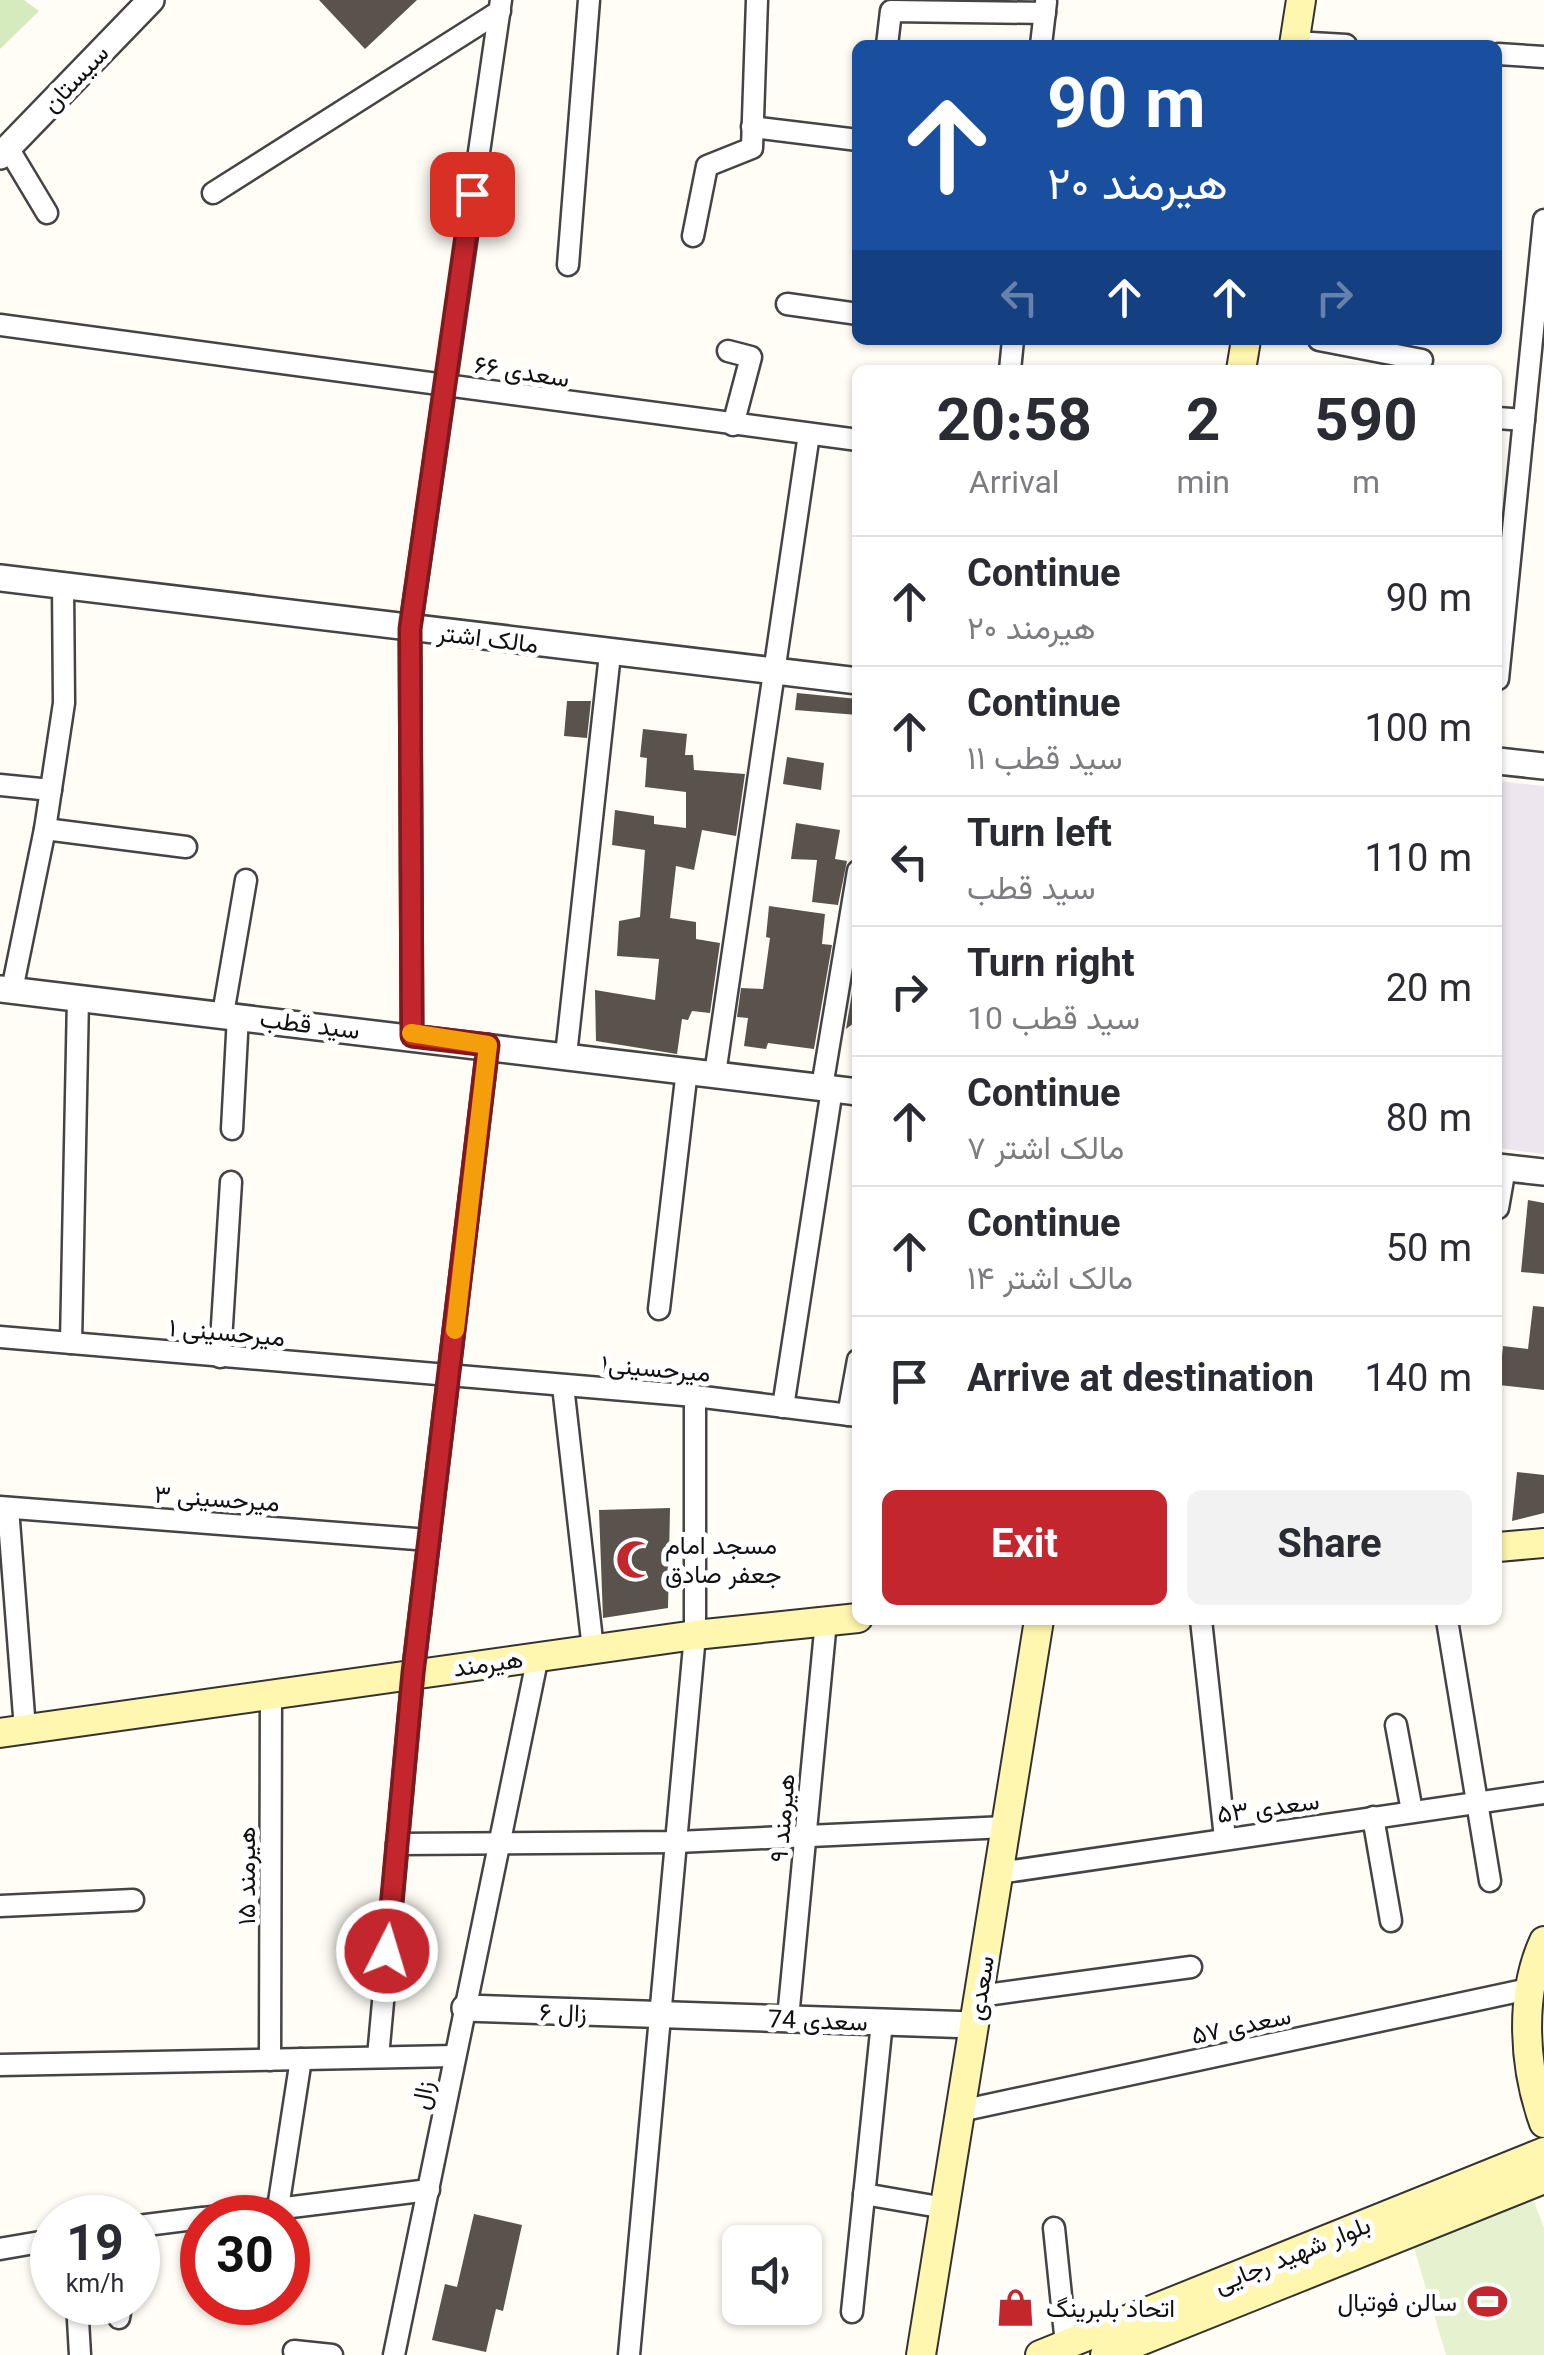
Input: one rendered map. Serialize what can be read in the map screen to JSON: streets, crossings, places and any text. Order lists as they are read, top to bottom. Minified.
{"streets":{"main road":["هیرمند","سعدی","بلوار شهید رجایی"],"street":["سیستان","سعدی ۶۶","مالک اشتر","سید قطب","میرحسینی ۱","میرحسینی۱","میرحسینی ۳","سعدی ۵۳","هیرمند ۹","هیرمند ۱۵","زال ۶","سعدی 74","سعدی ۵۷","زال"]},"crossings":[["میرحسینی ۱","میرحسینی۱"],["هیرمند","هیرمند ۹"],["هیرمند","هیرمند ۱۵"],["هیرمند","زال"],["سعدی ۵۳","سعدی"],["هیرمند ۹","سعدی 74"],["سعدی","سعدی 74"],["سعدی","سعدی ۵۷"],["زال ۶","سعدی 74"],["زال ۶","زال"]],"places":{"mosque":["مسجد امام جعفر صادق"],"sports":["سالن فوتبال"],"shop":["اتحاد بلبرینگ"]},"page":{"turn":["90 m","هیرمند ۲۰"],"eta":["20:58","Arrival","2","min","590","m"],"list":[{"name":"Continue","note":"هیرمند ۲۰","value":"90 m"},{"name":"Continue","note":"سید قطب ۱۱","value":"100 m"},{"name":"Turn left","note":"سید قطب","value":"110 m"},{"name":"Turn right","note":"سید قطب 10","value":"20 m"},{"name":"Continue","note":"مالک اشتر ۷","value":"80 m"},{"name":"Continue","note":"مالک اشتر ۱۴","value":"50 m"},{"name":"Arrive at destination","value":"140 m"}],"buttons":["Exit","Share"],"speed":"19 km/h","limit":"30"}}
